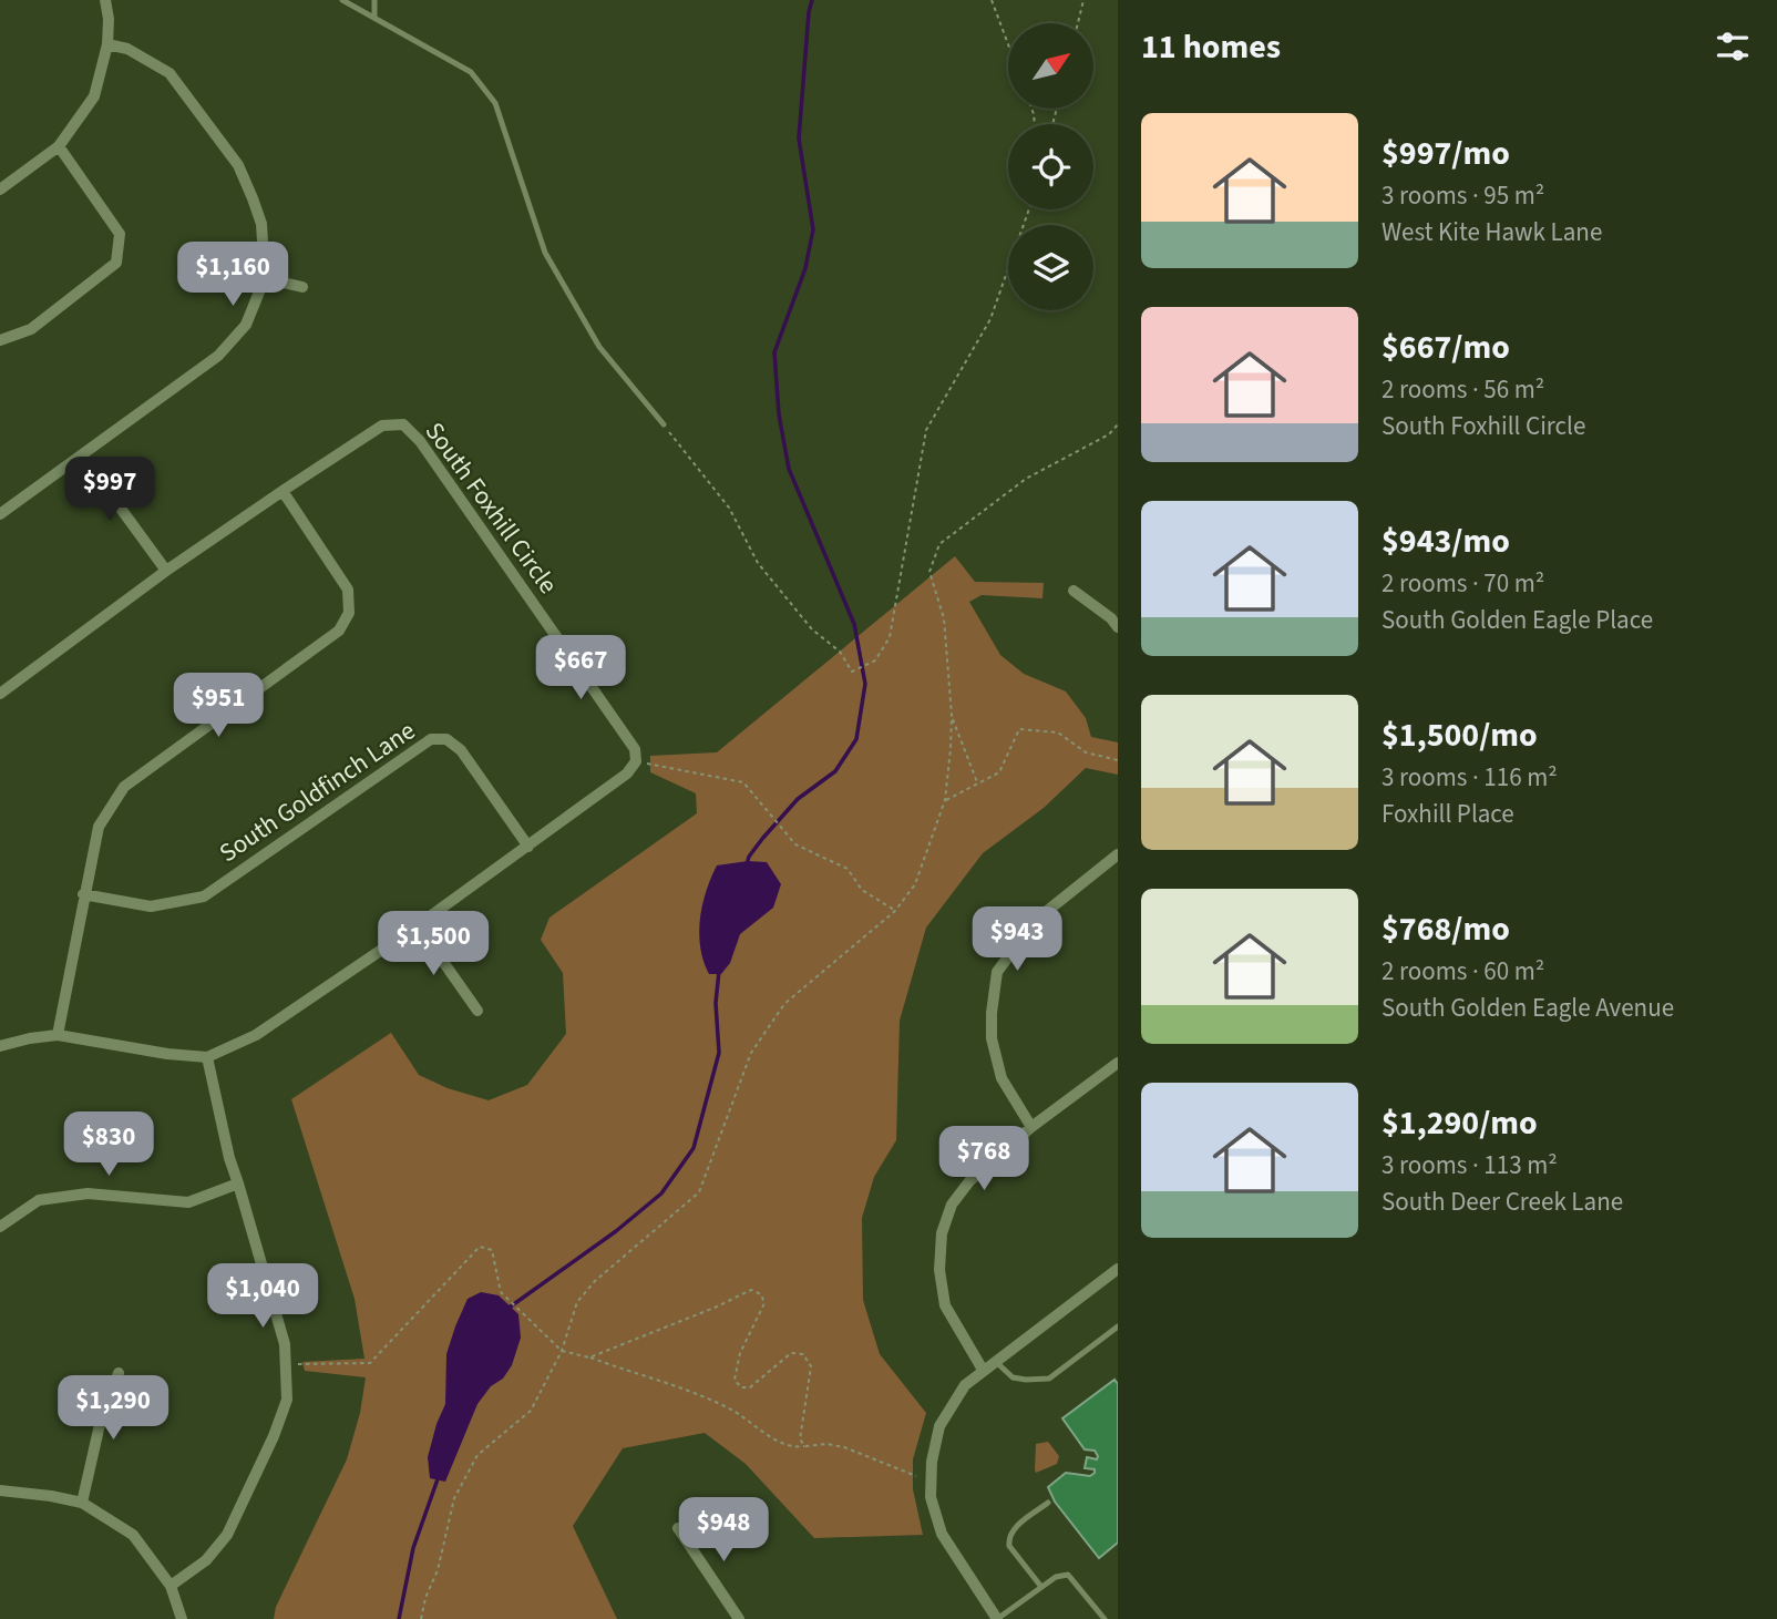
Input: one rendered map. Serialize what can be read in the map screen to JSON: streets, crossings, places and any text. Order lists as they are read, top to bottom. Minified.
{"streets":{"street":["South Foxhill Circle","South Goldfinch Lane"]},"north":"top right","page":{"heading":"11 homes","list":[{"name":"$997/mo","note":"3 rooms · 95 m² · West Kite Hawk Lane"},{"name":"$667/mo","note":"2 rooms · 56 m² · South Foxhill Circle"},{"name":"$943/mo","note":"2 rooms · 70 m² · South Golden Eagle Place"},{"name":"$1,500/mo","note":"3 rooms · 116 m² · Foxhill Place"},{"name":"$768/mo","note":"2 rooms · 60 m² · South Golden Eagle Avenue"},{"name":"$1,290/mo","note":"3 rooms · 113 m² · South Deer Creek Lane"}],"price":["$1,160","$997","$667","$951","$943","$1,500","$830","$768","$1,040","$1,290","$948"]}}
